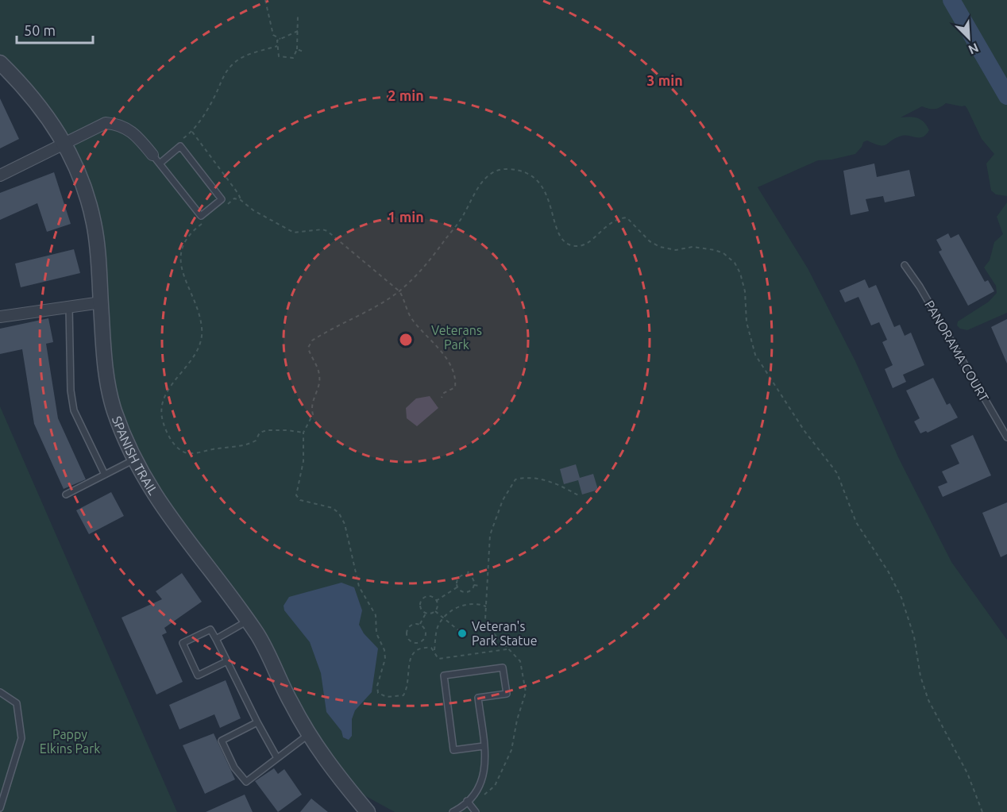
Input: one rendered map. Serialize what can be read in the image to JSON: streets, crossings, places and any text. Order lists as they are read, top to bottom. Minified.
{"streets":{"street":["SPANISH TRAIL"],"lane":["PANORAMA COURT"]},"parks":["Veterans Park","Pappy Elkins Park"],"places":["Veteran's Park Statue"],"scale_bar":"50 m","north":"bottom right","rings":["3 min","2 min","1 min"]}
